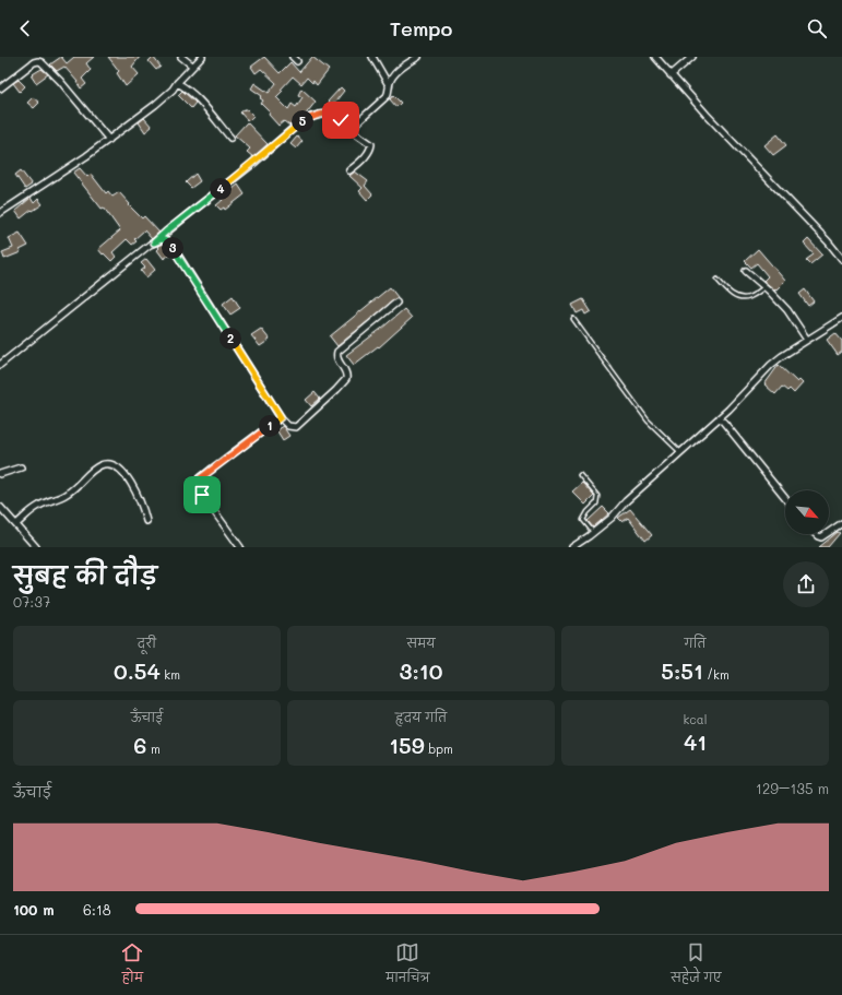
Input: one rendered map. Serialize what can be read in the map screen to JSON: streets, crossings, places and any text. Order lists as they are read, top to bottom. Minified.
{"north":"bottom right","page":{"header":"Tempo","pins":["5","4","3","2","1"],"heading":["सुबह की दौड़","07:37"],"stats":[["दूरी","0.54 km"],["समय","3:10"],["गति","5:51 /km"],["ऊँचाई","6 m"],["हृदय गति","159 bpm"],["kcal","41"]],"chart":["ऊँचाई","129–135 m"],"list":[{"name":"100 m","note":"6:18"}],"tabs":["होम","मानचित्र","सहेजे गए"]}}
